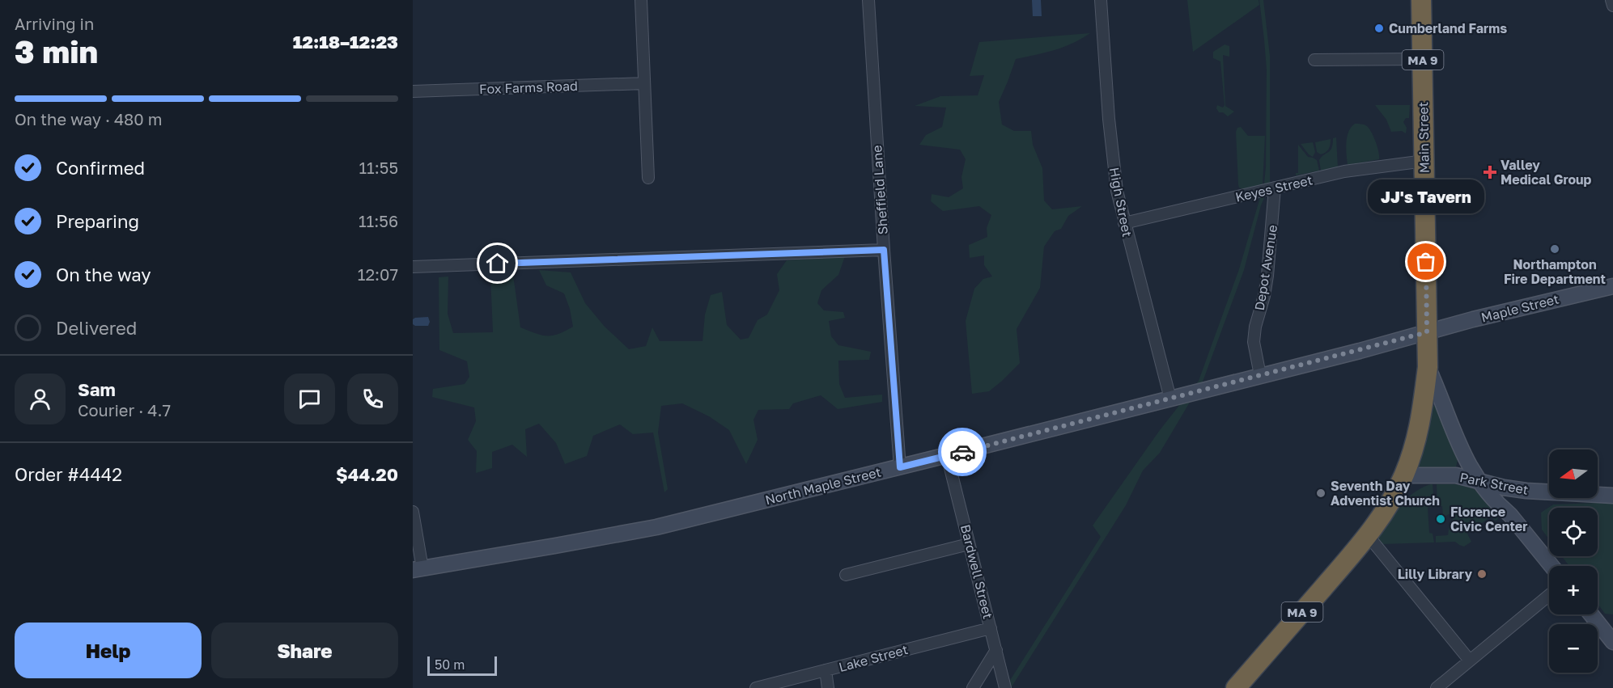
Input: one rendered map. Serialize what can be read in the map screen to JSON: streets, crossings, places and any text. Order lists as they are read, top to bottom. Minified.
{"streets":{"highway":["MA 9","Main Street"],"main road":["Maple Street","Park Street","North Maple Street"],"street":["Fox Farms Road","Keyes Street","Sheffield Lane","High Street","Depot Avenue","Bardwell Street","Lake Street"]},"crossings":[["MA 9","Main Street"],["MA 9","Maple Street"],["MA 9","Park Street"],["MA 9","North Maple Street"],["Main Street","Keyes Street"],["Main Street","Maple Street"],["Main Street","North Maple Street"],["Keyes Street","High Street"],["Keyes Street","Depot Avenue"],["Sheffield Lane","North Maple Street"],["High Street","North Maple Street"],["Depot Avenue","North Maple Street"],["Maple Street","North Maple Street"],["North Maple Street","Bardwell Street"],["Bardwell Street","Lake Street"]],"places":{"other":["Cumberland Farms","Northampton Fire Department","JJ's Tavern","Seventh Day Adventist Church","Florence Civic Center","Lilly Library"],"health":["Valley Medical Group"]},"scale_bar":"50 m","north":"left","page":{"heading":["3 min","Arriving in","12:18–12:23"],"panel":["Sam","Courier · 4.7","Order #4442","$44.20"],"bar":"On the way · 480 m","list":[["Confirmed","11:55"],["Preparing","11:56"],["On the way","12:07"],"Delivered"],"bubble":"JJ's Tavern","map_buttons":["+","−"],"buttons":["Help","Share"],"scale":"50 m"}}
